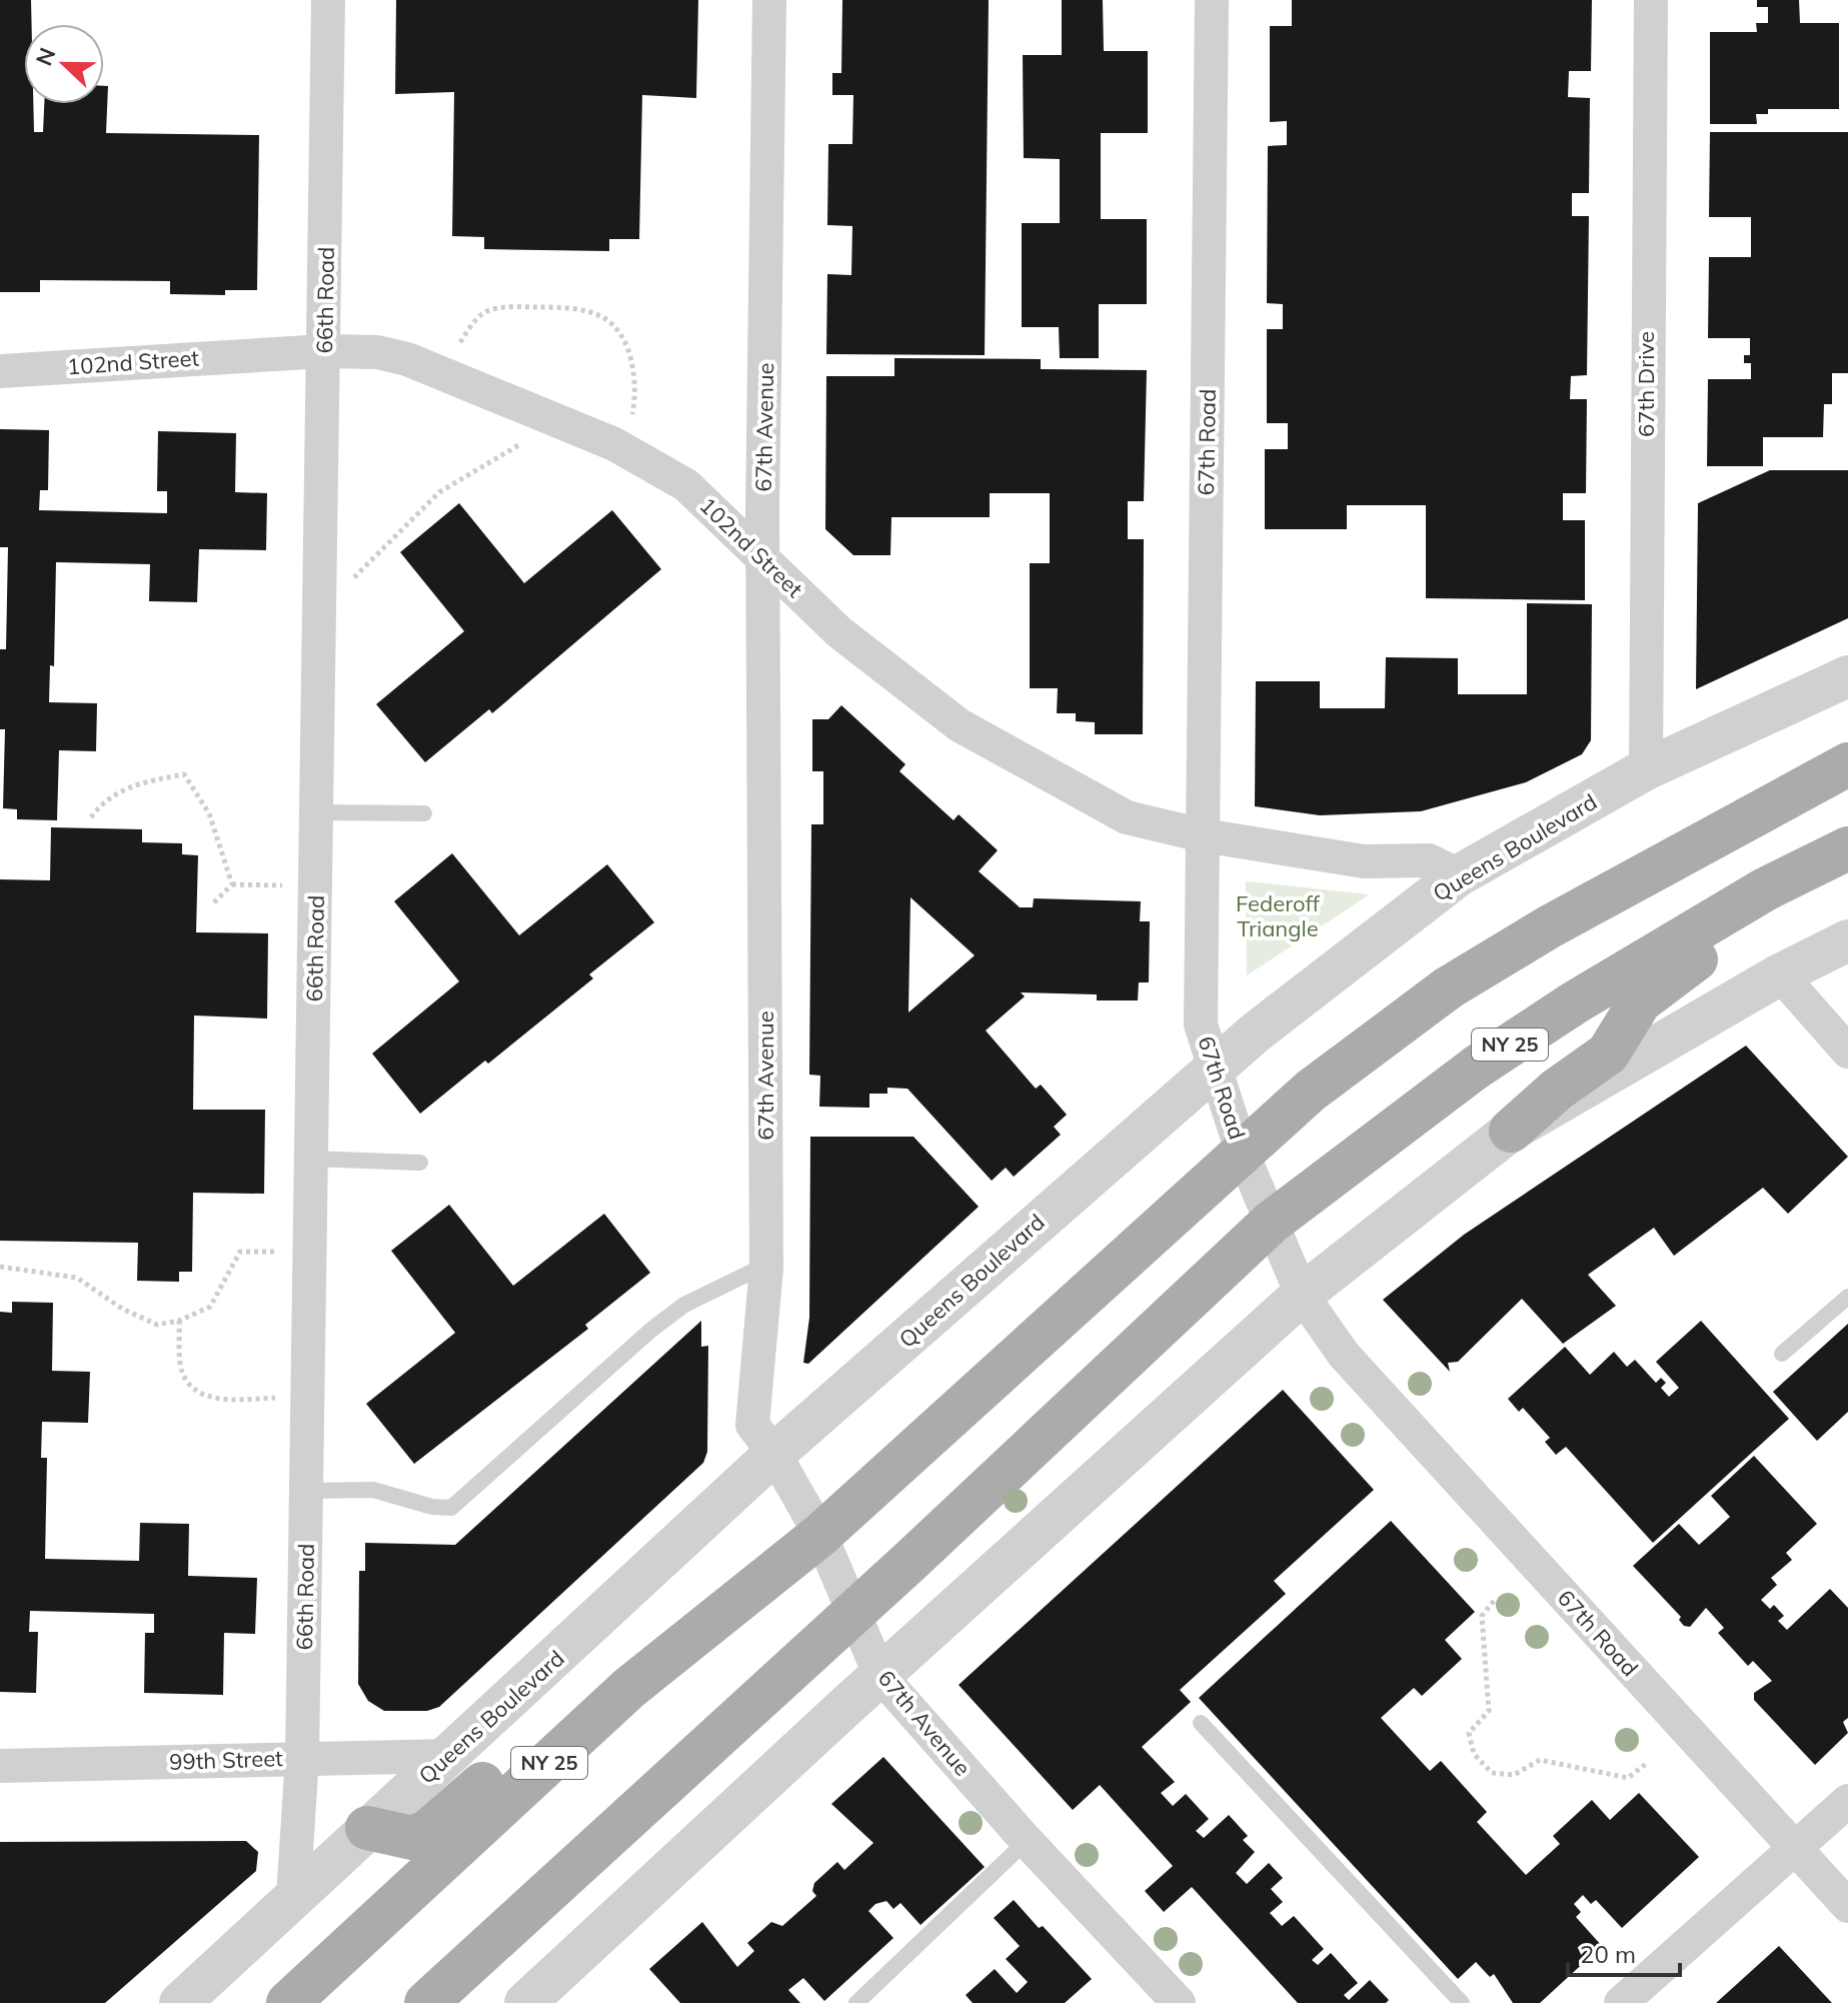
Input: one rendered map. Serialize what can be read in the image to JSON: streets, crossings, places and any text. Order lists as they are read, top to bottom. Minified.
{"streets":{"main road":["NY 25"],"street":["66th Road","102nd Street","67th Drive","67th Avenue","67th Road","Queens Boulevard","99th Street"]},"crossings":[["66th Road","102nd Street"],["66th Road","Queens Boulevard"],["66th Road","99th Street"],["102nd Street","67th Avenue"],["102nd Street","67th Road"],["102nd Street","Queens Boulevard"],["67th Drive","Queens Boulevard"],["67th Avenue","Queens Boulevard"],["67th Avenue","NY 25"],["67th Road","Queens Boulevard"],["67th Road","NY 25"],["Queens Boulevard","99th Street"]],"parks":["Federoff Triangle"],"scale_bar":"20 m","north":"left"}
